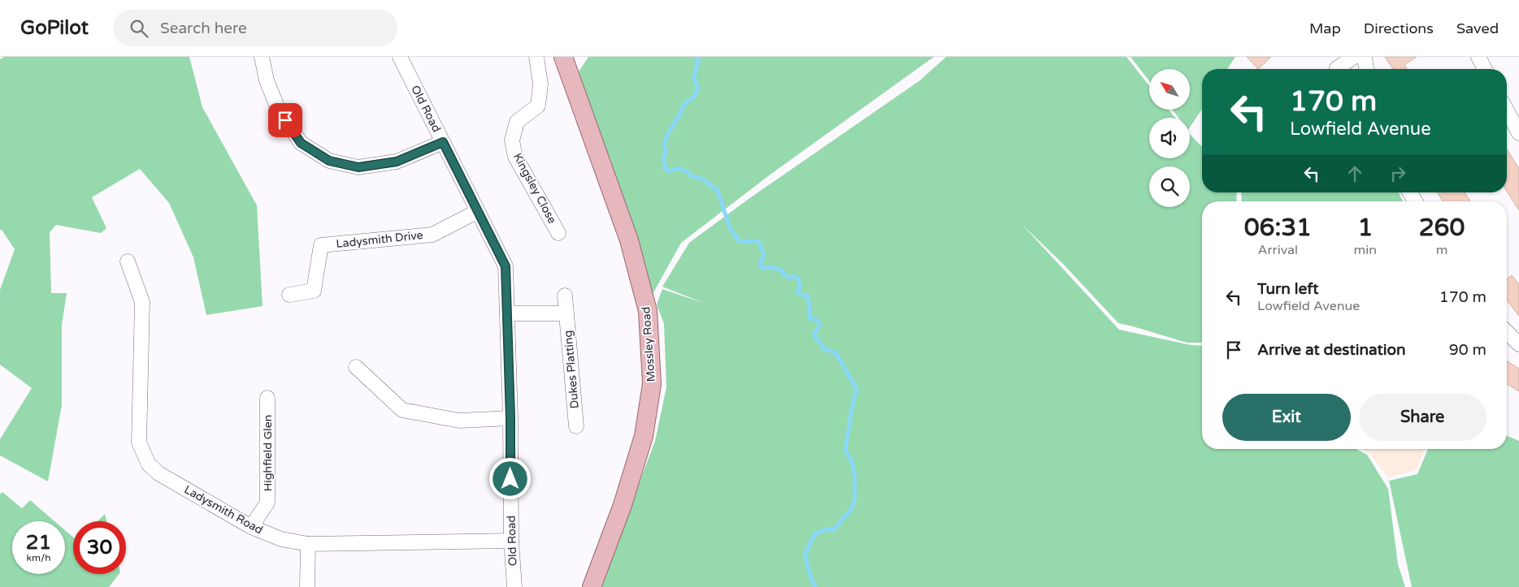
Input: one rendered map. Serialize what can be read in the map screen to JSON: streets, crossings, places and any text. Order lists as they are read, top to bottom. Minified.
{"streets":{"main road":["Mossley Road"],"street":["Old Road","Kingsley Close","Ladysmith Drive","Dukes Platting","Highfield Glen","Ladysmith Road"]},"crossings":[["Old Road","Ladysmith Drive"],["Old Road","Ladysmith Road"],["Highfield Glen","Ladysmith Road"]],"north":"top left","page":{"header":"GoPilot","search":"Search here","nav":["Map","Directions","Saved"],"turn":["170 m","Lowfield Avenue"],"eta":["06:31","Arrival","1","min","260","m"],"list":[{"name":"Turn left","note":"Lowfield Avenue","value":"170 m"},{"name":"Arrive at destination","value":"90 m"}],"buttons":["Exit","Share"],"speed":"21 km/h","limit":"30"}}
